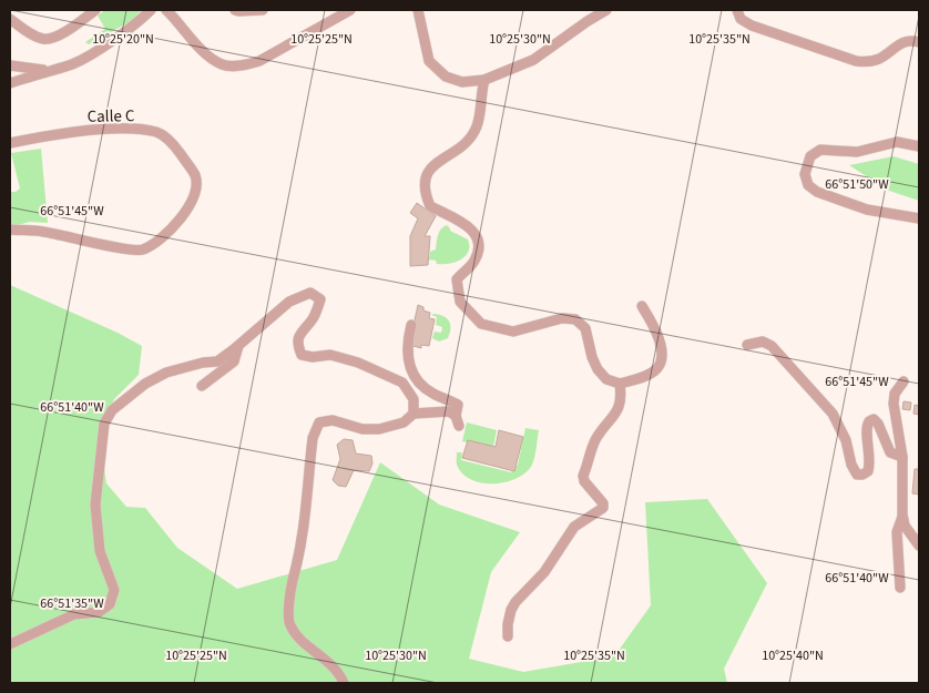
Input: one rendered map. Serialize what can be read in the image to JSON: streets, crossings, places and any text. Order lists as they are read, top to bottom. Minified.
{"streets":{"street":["Calle C"]},"coordinates":["10°25'20\"N","10°25'25\"N","10°25'30\"N","10°25'35\"N","66°51'50\"W","66°51'45\"W","66°51'40\"W","66°51'35\"W","10°25'40\"N"]}
